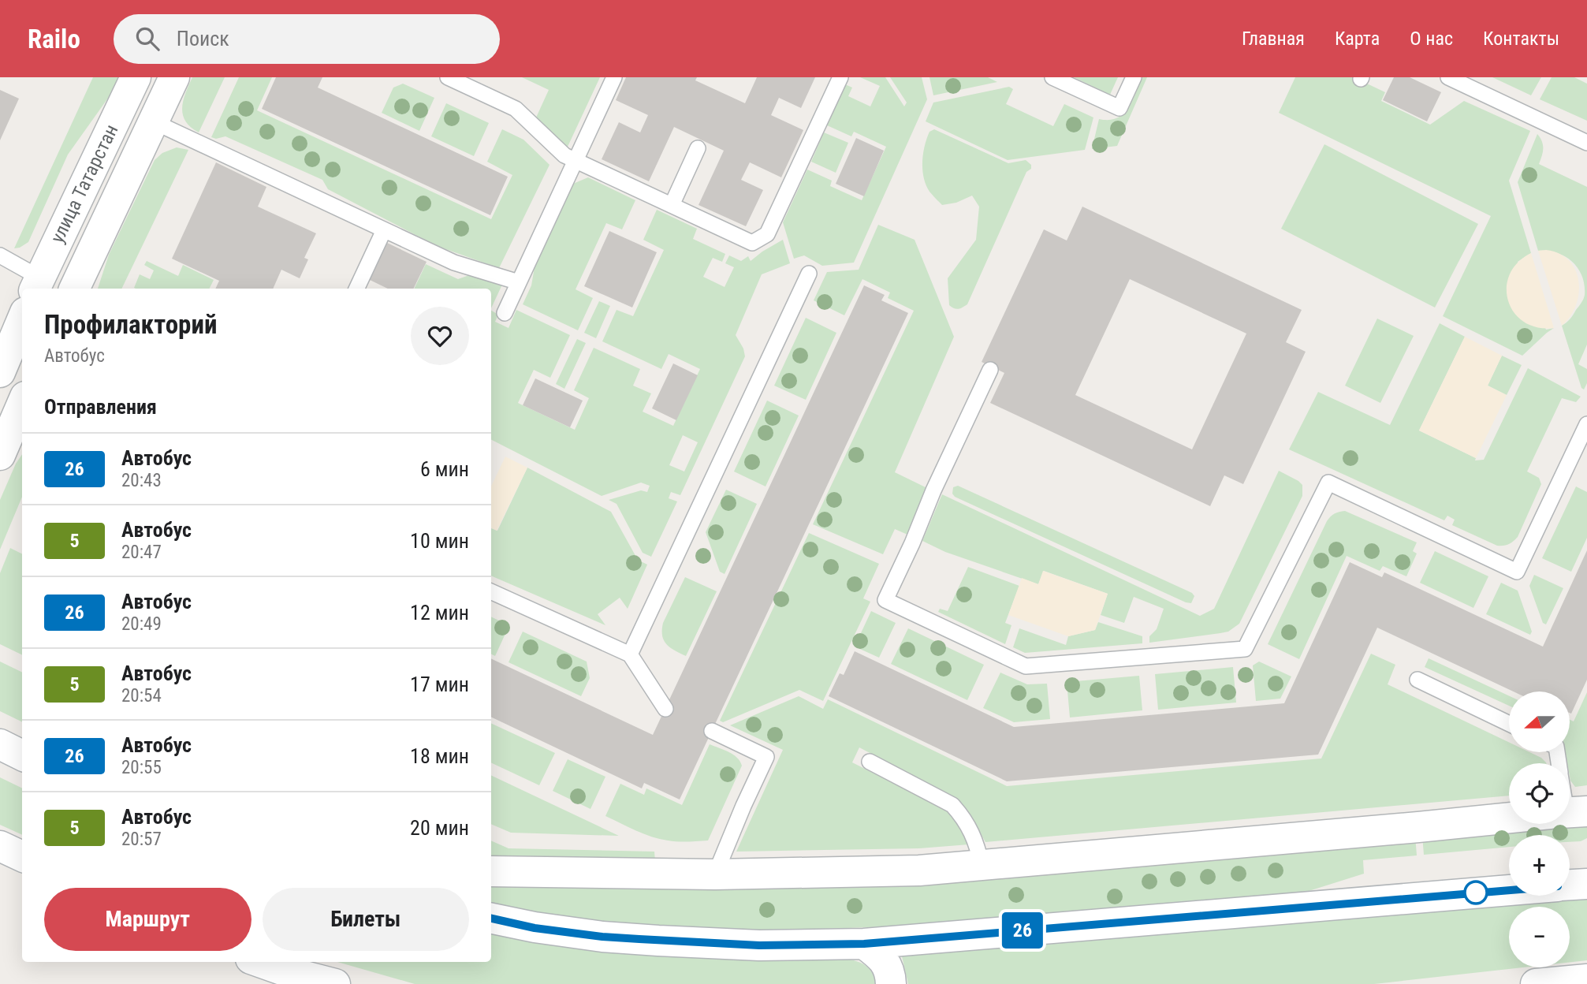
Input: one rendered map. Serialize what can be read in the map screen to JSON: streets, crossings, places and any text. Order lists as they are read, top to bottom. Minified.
{"streets":{"street":["улица Татарстан"]},"lines":["bus line 26"],"north":"left","page":{"header":"Railo","search":"Поиск","nav":["Главная","Карта","О нас","Контакты"],"on_map":"26","heading":[["Профилакторий","Автобус"],"Отправления"],"list":[{"mark":"26","name":"Автобус","note":"20:43","value":"6 мин"},{"mark":"5","name":"Автобус","note":"20:47","value":"10 мин"},{"mark":"26","name":"Автобус","note":"20:49","value":"12 мин"},{"mark":"5","name":"Автобус","note":"20:54","value":"17 мин"},{"mark":"26","name":"Автобус","note":"20:55","value":"18 мин"},{"mark":"5","name":"Автобус","note":"20:57","value":"20 мин"}],"map_buttons":["+","−"],"buttons":["Маршрут","Билеты"]}}
